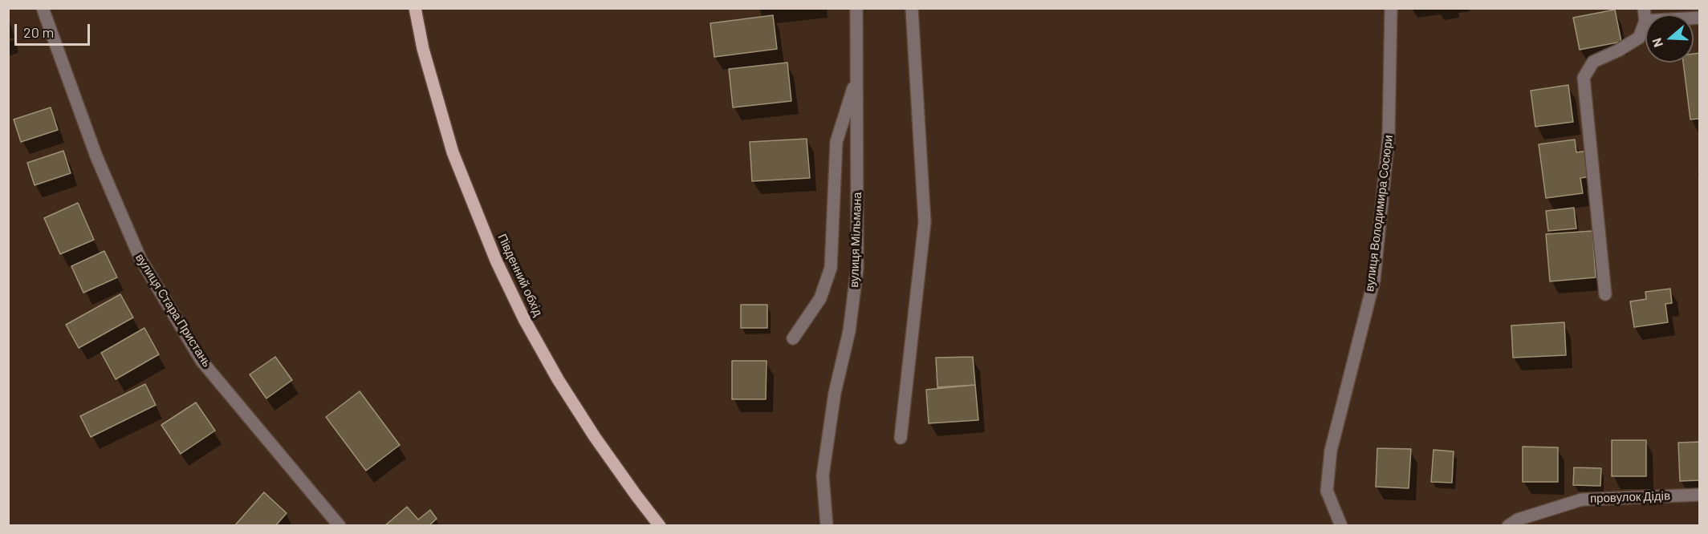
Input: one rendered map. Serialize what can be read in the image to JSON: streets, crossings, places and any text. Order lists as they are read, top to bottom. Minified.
{"streets":{"main road":["Південний обхід"],"street":["вулиця Володимира Сосюри","вулиця Мільмана","вулиця Стара Пристань","провулок Дідів"]},"scale_bar":"20 m","north":"left"}
